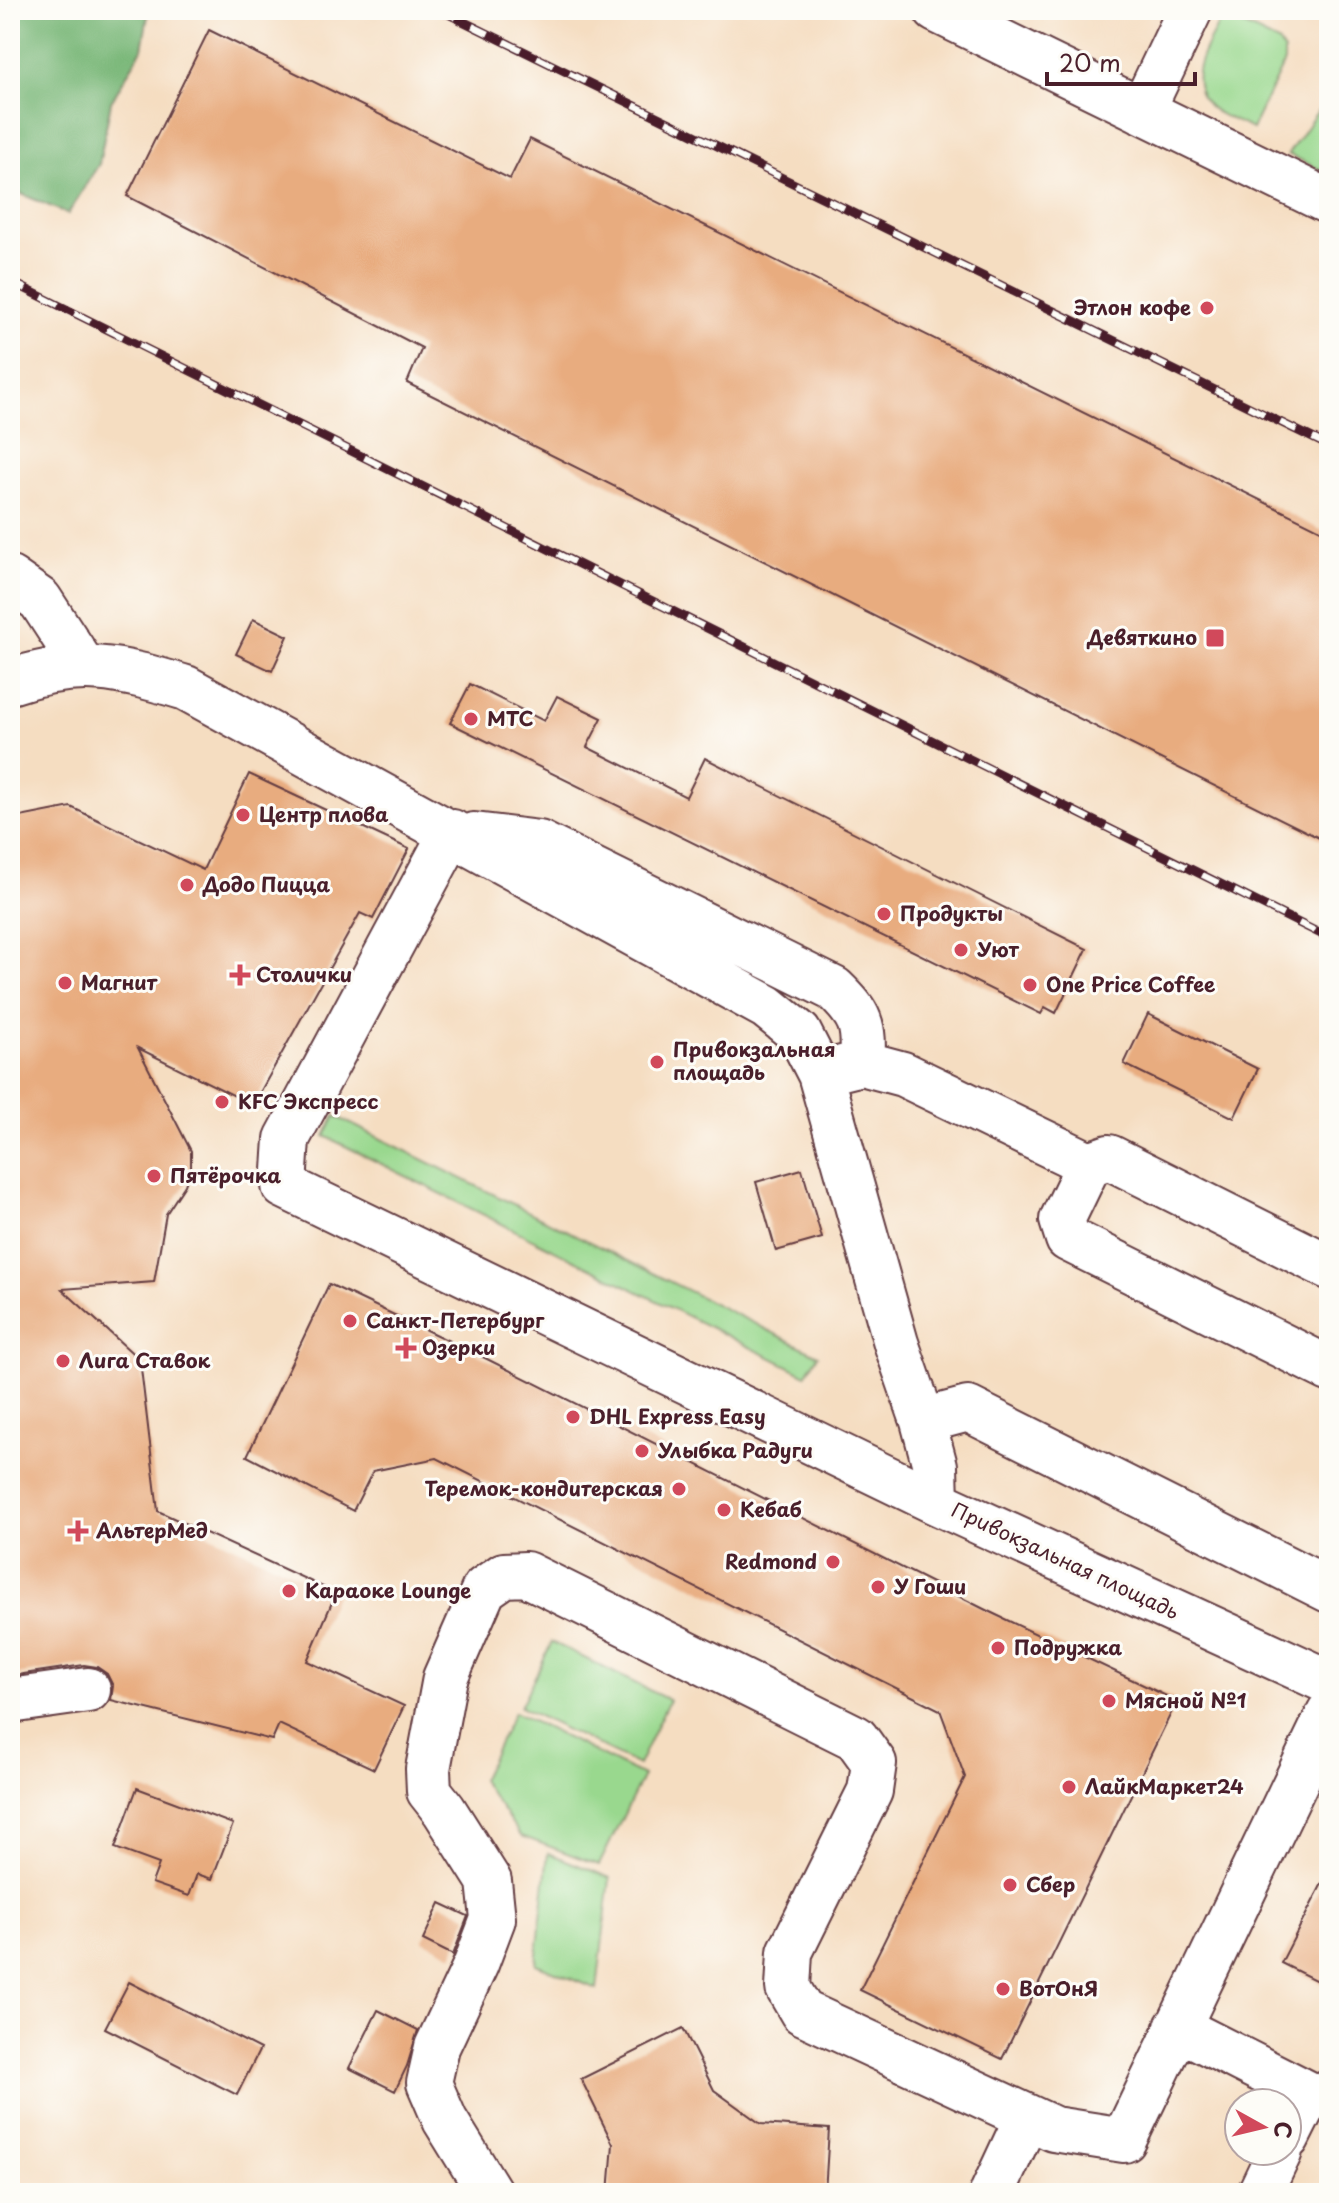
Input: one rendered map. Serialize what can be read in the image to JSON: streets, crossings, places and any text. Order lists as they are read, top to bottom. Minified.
{"streets":{"street":["Привокзальная площадь"]},"places":{"other":["Этлон кофе","МТС","Центр плова","Додо Пицца","Продукты","Уют","Магнит","One Price Coffee","Привокзальная площадь","KFC Экспресс","Пятёрочка","Санкт-Петербург","Лига Ставок","DHL Express Easy","Улыбка Радуги","Теремок-кондитерская","Кебаб","Redmond","У Гоши","Караоке Lounge","Подружка","Мясной №1","ЛайкМаркет24","Сбер","ВотОнЯ"],"transit":["Девяткино"],"health":["Столички","Озерки","АльтерМед"]},"scale_bar":"20 m","north":"right"}
